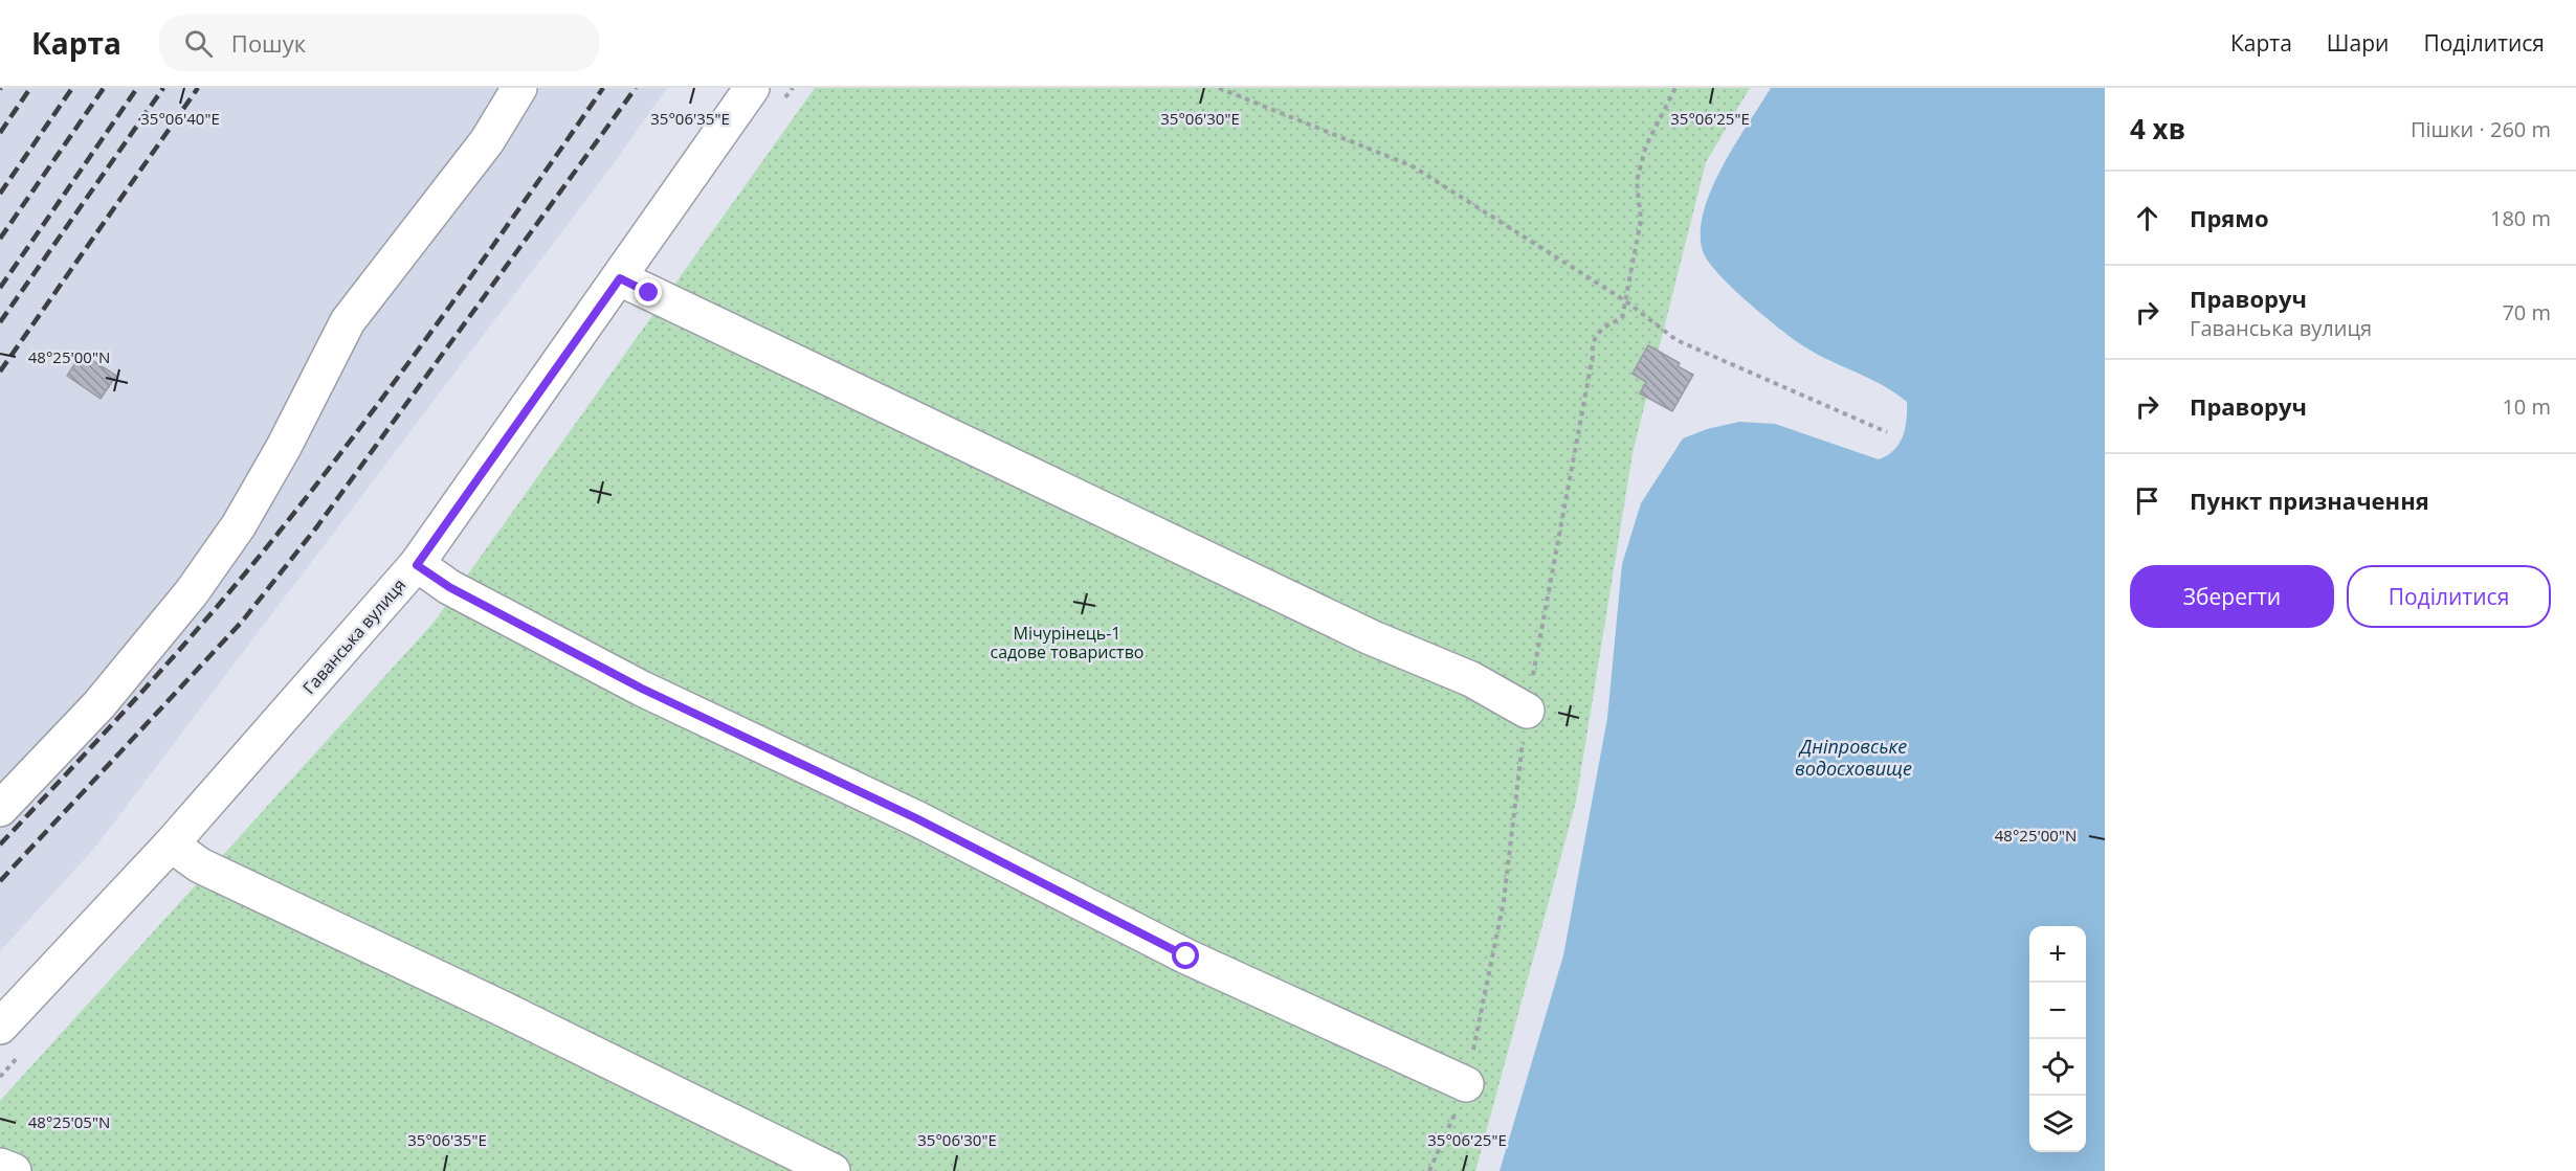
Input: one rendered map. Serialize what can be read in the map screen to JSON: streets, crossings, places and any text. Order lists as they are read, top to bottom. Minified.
{"streets":{"main road":["Гаванська вулиця"]},"water":["Дніпровське водосховище"],"parks":["Мічурінець-1 садове товариство"],"page":{"header":"Карта","search":"Пошук","nav":["Карта","Шари","Поділитися"],"heading":["4 хв","Пішки · 260 m"],"list":[["Прямо","180 m"],["Праворуч","Гаванська вулиця","70 m"],["Праворуч","10 m"],"Пункт призначення"],"buttons":["Зберегти","Поділитися"],"map_buttons":["+","−"]},"coordinates":["35°06'40\"E","35°06'35\"E","35°06'30\"E","35°06'25\"E","48°25'00\"N","48°25'05\"N"]}
